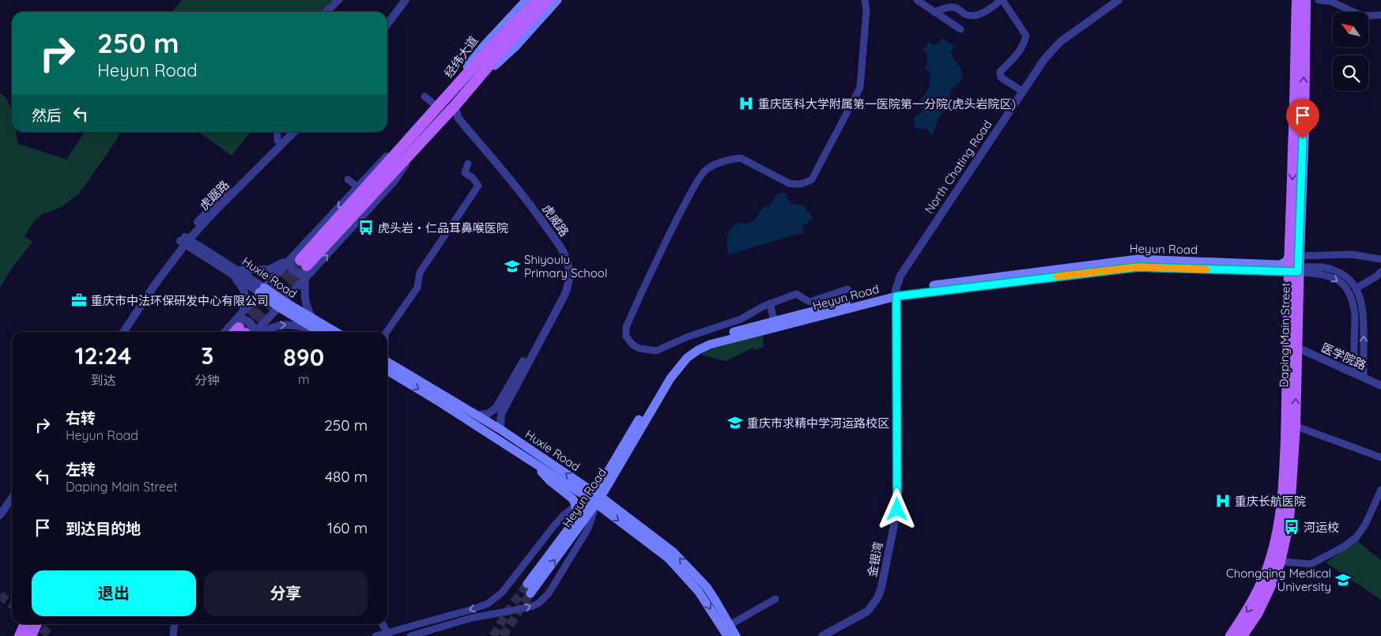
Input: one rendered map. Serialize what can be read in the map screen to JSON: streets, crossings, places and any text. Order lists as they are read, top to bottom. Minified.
{"streets":{"main road":["经纬大道","Heyun Road","Huxie Road","Daping Main Street"],"street":["North Chating Road","虎踞路","虎威路","医学院路","金银湾"]},"crossings":[["North Chating Road","Heyun Road"],["North Chating Road","金银湾"],["虎踞路","Huxie Road"],["虎威路","Huxie Road"],["Heyun Road","Huxie Road"],["Heyun Road","Daping Main Street"],["Heyun Road","金银湾"],["Daping Main Street","医学院路"]],"places":{"hospital":["重庆医科大学附属第一医院第一分院(虎头岩院区)","重庆长航医院"],"bus stop":["虎头岩‧仁品耳鼻喉医院","河运校"],"school or university":["Shiyoulu Primary School","重庆市求精中学河运路校区","Chongqing Medical University"],"office":["重庆市中法环保研发中心有限公司"]},"north":"top left","page":{"turn":["250 m","Heyun Road"],"then":"然后","eta":["12:24","到达","3","分钟","890","m"],"list":[{"name":"右转","note":"Heyun Road","value":"250 m"},{"name":"左转","note":"Daping Main Street","value":"480 m"},{"name":"到达目的地","value":"160 m"}],"buttons":["退出","分享"]}}
